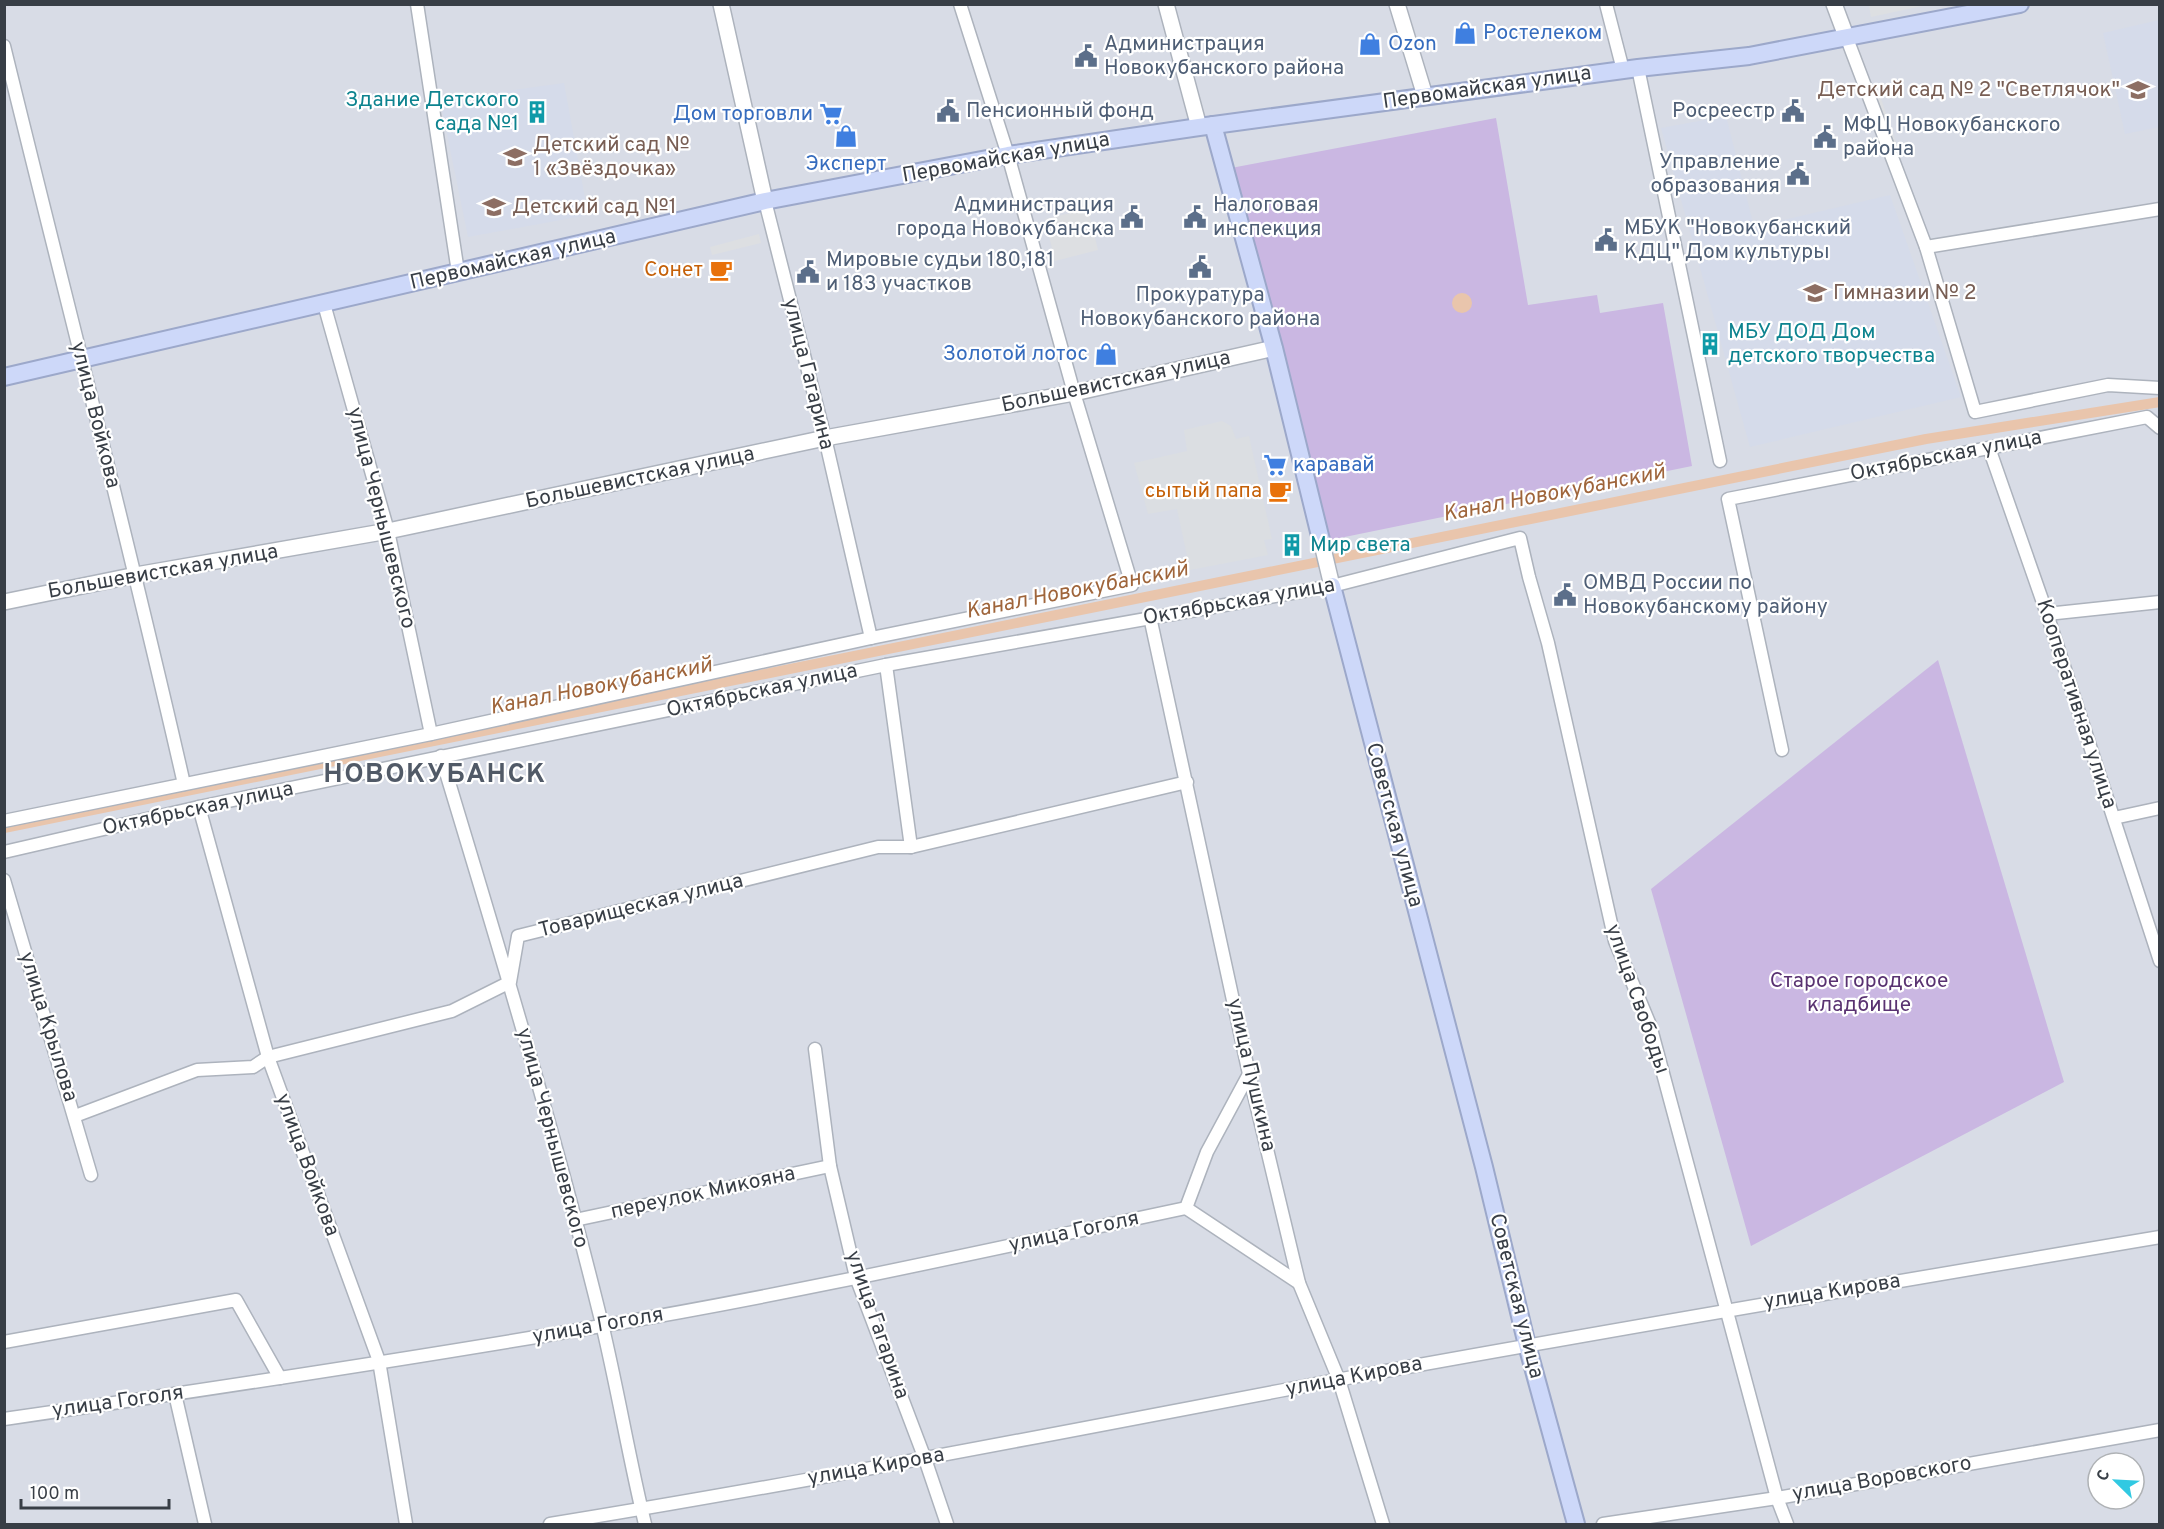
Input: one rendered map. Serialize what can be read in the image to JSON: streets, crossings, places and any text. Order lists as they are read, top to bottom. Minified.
{"streets":{"main road":["Первомайская улица","Советская улица"],"street":["улица Гагарина","Большевистская улица","улица Войкова","Октябрьская улица","улица Чернышевского","Кооперативная улица","Товарищеская улица","улица Свободы","улица Крылова","улица Пушкина","переулок Микояна","улица Гоголя","улица Кирова","улица Воровского"]},"crossings":[["Первомайская улица","улица Гагарина"],["Первомайская улица","улица Войкова"],["Первомайская улица","улица Чернышевского"],["Первомайская улица","Советская улица"],["улица Гагарина","Большевистская улица"],["улица Гагарина","Октябрьская улица"],["улица Гагарина","переулок Микояна"],["улица Гагарина","улица Гоголя"],["улица Гагарина","улица Кирова"],["Большевистская улица","улица Войкова"],["Большевистская улица","Октябрьская улица"],["Большевистская улица","улица Чернышевского"],["Большевистская улица","Советская улица"],["улица Войкова","Октябрьская улица"],["улица Войкова","улица Гоголя"],["Октябрьская улица","улица Чернышевского"],["Октябрьская улица","Кооперативная улица"],["Октябрьская улица","Советская улица"],["Октябрьская улица","улица Свободы"],["Октябрьская улица","улица Пушкина"],["улица Чернышевского","Товарищеская улица"],["улица Чернышевского","переулок Микояна"],["улица Чернышевского","улица Гоголя"],["улица Чернышевского","улица Кирова"],["Советская улица","улица Кирова"],["Товарищеская улица","улица Пушкина"],["улица Свободы","улица Кирова"],["улица Свободы","улица Воровского"],["улица Пушкина","улица Кирова"]],"districts":["НОВОКУБАНСК"],"water":["Канал Новокубанский"],"parks":["Старое городское кладбище"],"places":{"shop":["Ростелеком","Ozon","Эксперт","Золотой лотос"],"public building":["Администрация Новокубанского района","Пенсионный фонд","Росреестр","МФЦ Новокубанского района","Управление образования","Администрация города Новокубанска","Налоговая инспекция","МБУК \"Новокубанский КДЦ\" Дом культуры","Прокуратура Новокубанского района","Мировые судьи 180,181 и 183 участков","ОМВД России по Новокубанскому району"],"school or university":["Детский сад № 2 \"Светлячок\"","Детский сад № 1 «Звёздочка»","Детский сад №1","Гимназии № 2"],"building":["Здание Детского сада №1","МБУ ДОД Дом детского творчества","Мир света"],"supermarket":["Дом торговли","каравай"],"cafe":["Сонет","сытый папа"]},"scale_bar":"100 m","north":"top left"}
